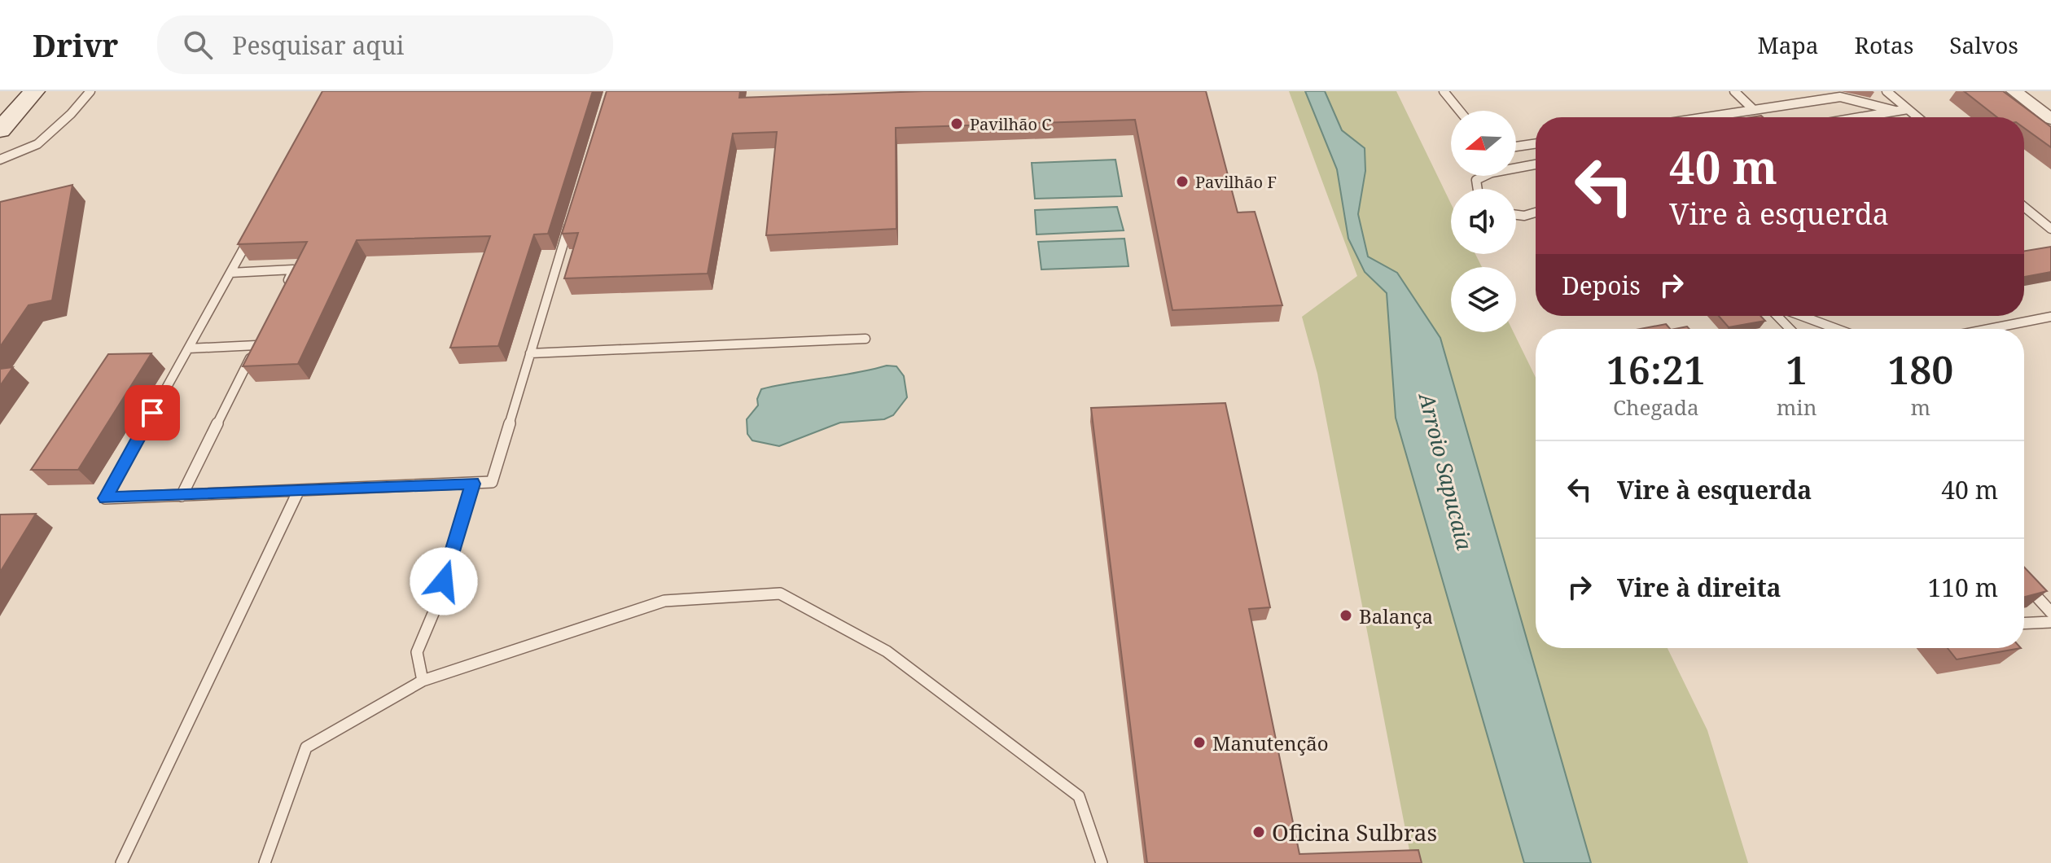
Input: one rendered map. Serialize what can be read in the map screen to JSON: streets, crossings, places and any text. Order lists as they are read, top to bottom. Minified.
{"water":["Arroio Sapucaia"],"places":["Pavilhão C","Pavilhão F","Balança","Manutenção","Oficina Sulbras"],"north":"left","page":{"header":"Drivr","search":"Pesquisar aqui","nav":["Mapa","Rotas","Salvos"],"turn":["40 m","Vire à esquerda"],"then":"Depois","eta":["16:21","Chegada","1","min","180","m"],"list":[{"name":"Vire à esquerda","value":"40 m"},{"name":"Vire à direita","value":"110 m"}]}}
